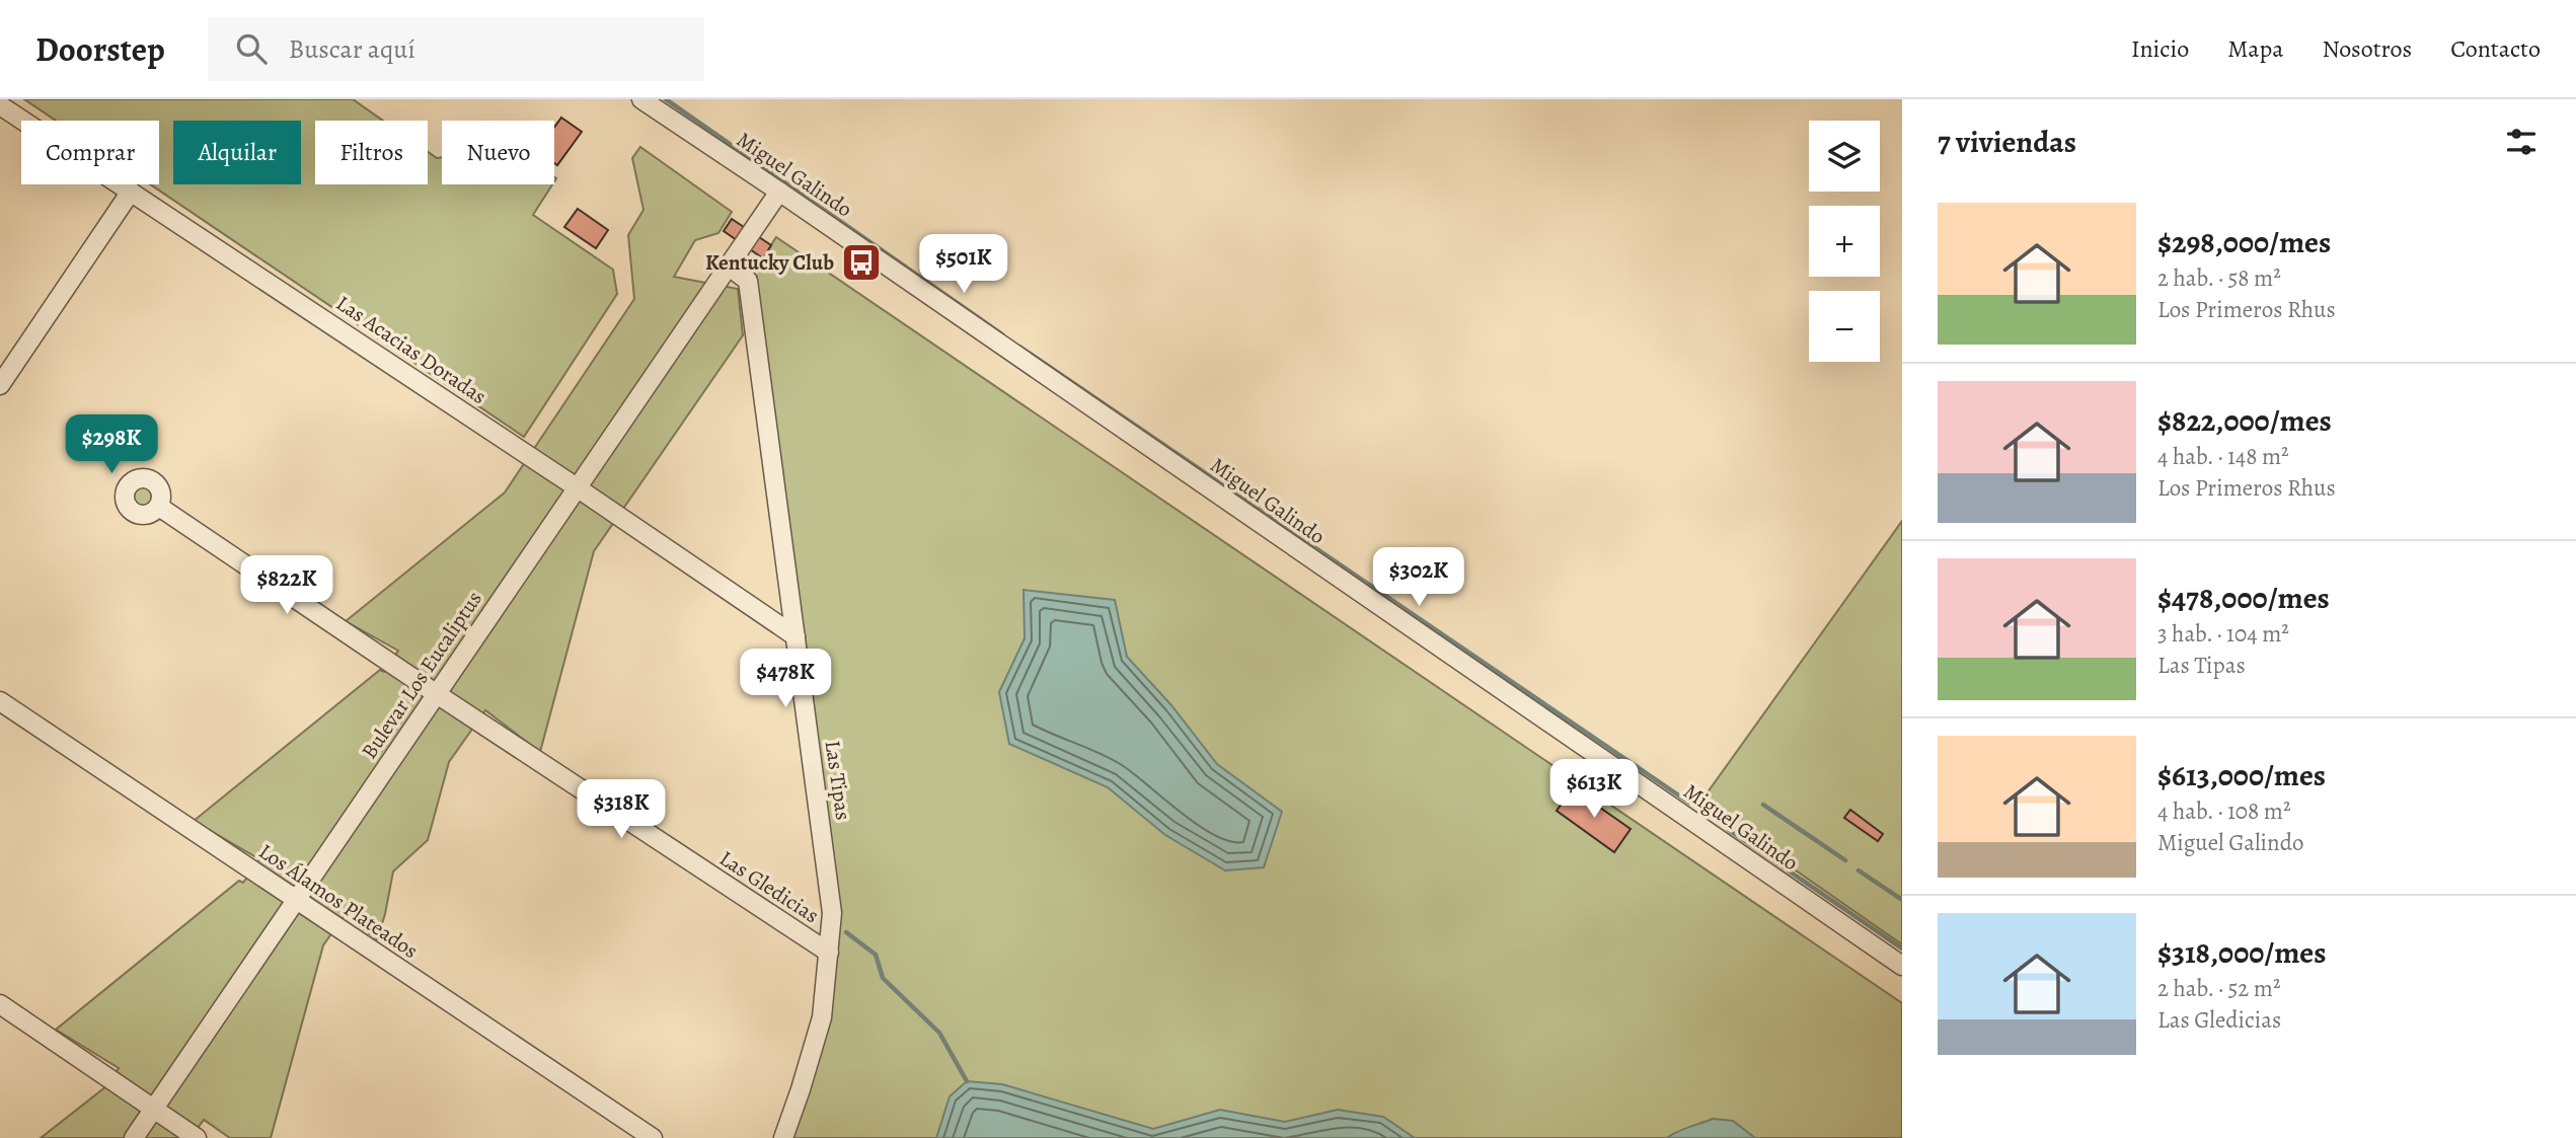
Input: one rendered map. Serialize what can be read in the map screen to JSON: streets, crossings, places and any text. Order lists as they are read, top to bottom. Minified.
{"streets":{"street":["Miguel Galindo","Las Acacias Doradas","Bulevar Los Eucaliptus","Las Tipas","Las Gledicias","Los Álamos Plateados"]},"crossings":[["Miguel Galindo","Bulevar Los Eucaliptus"],["Las Acacias Doradas","Bulevar Los Eucaliptus"],["Las Acacias Doradas","Las Tipas"],["Bulevar Los Eucaliptus","Las Tipas"],["Bulevar Los Eucaliptus","Las Gledicias"],["Bulevar Los Eucaliptus","Los Álamos Plateados"],["Las Tipas","Las Gledicias"]],"places":{"bus stop":["Kentucky Club"]},"page":{"header":"Doorstep","search":"Buscar aquí","nav":["Inicio","Mapa","Nosotros","Contacto"],"heading":"7 viviendas","map_buttons":["+","−"],"chip":["Comprar","Alquilar","Filtros","Nuevo"],"list":[{"name":"$298,000/mes","note":"2 hab. · 58 m² · Los Primeros Rhus"},{"name":"$822,000/mes","note":"4 hab. · 148 m² · Los Primeros Rhus"},{"name":"$478,000/mes","note":"3 hab. · 104 m² · Las Tipas"},{"name":"$613,000/mes","note":"4 hab. · 108 m² · Miguel Galindo"},{"name":"$318,000/mes","note":"2 hab. · 52 m² · Las Gledicias"}],"price":["$501K","$298K","$302K","$822K","$478K","$613K","$318K"]}}
